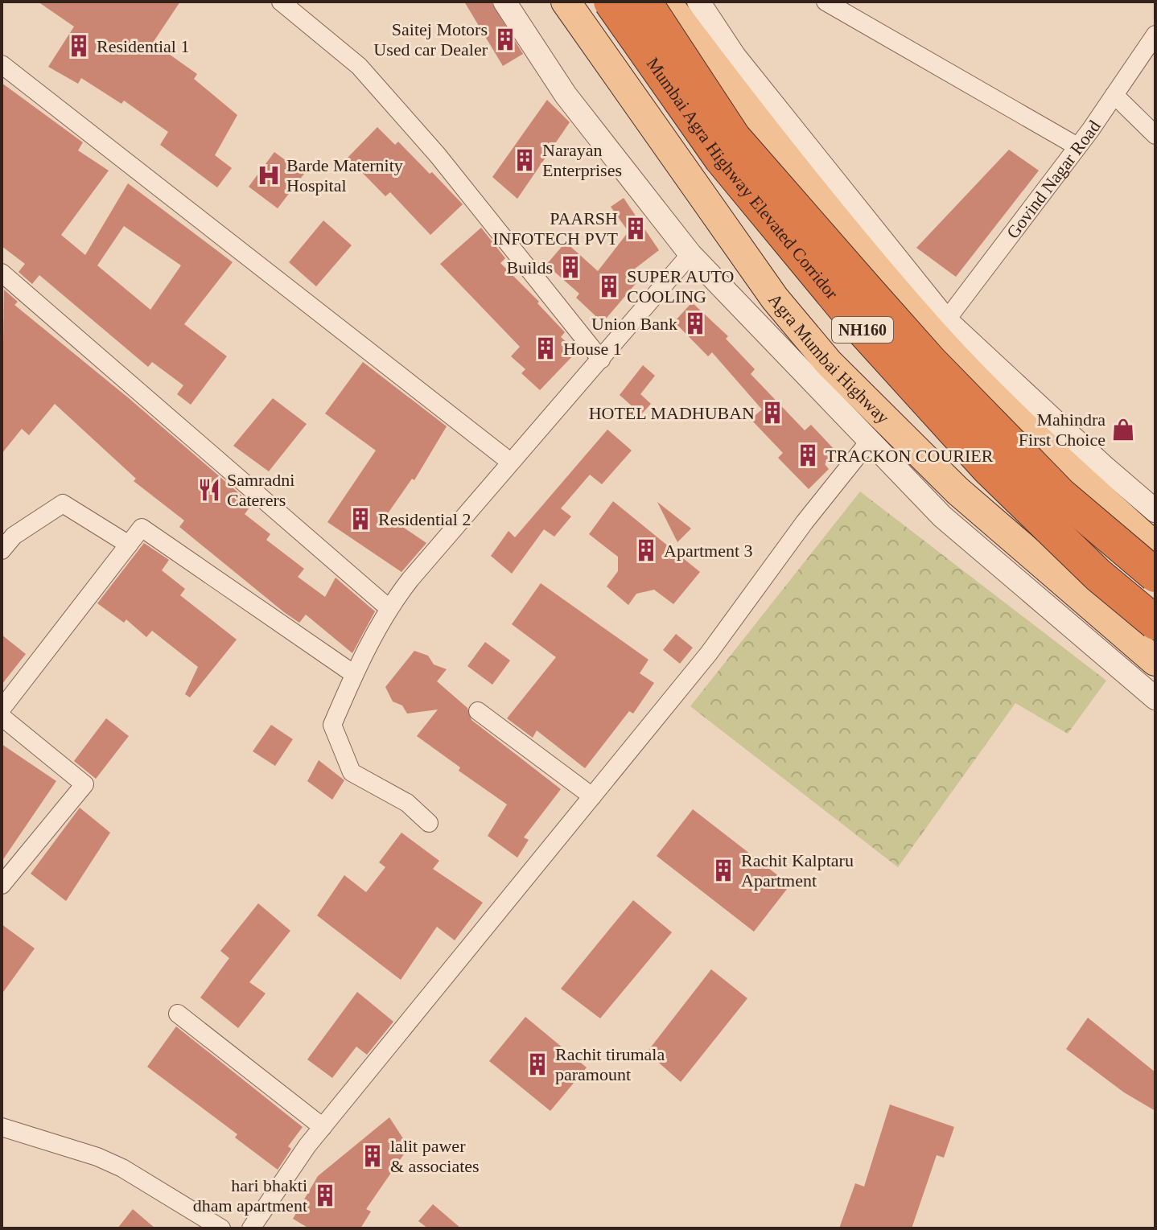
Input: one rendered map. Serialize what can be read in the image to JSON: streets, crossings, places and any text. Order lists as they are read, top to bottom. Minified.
{"streets":{"highway":["Mumbai Agra Highway Elevated Corridor","NH160"],"main road":["Agra Mumbai Highway"],"street":["Govind Nagar Road"]},"places":{"building":["Saitej Motors Used car Dealer","Residential 1","Narayan Enterprises","PAARSH INFOTECH PVT","Builds","SUPER AUTO COOLING","Union Bank","House 1","HOTEL MADHUBAN","TRACKON COURIER","Residential 2","Apartment 3","Rachit Kalptaru Apartment","Rachit tirumala paramount","lalit pawer & associates","hari bhakti dham apartment"],"hospital":["Barde Maternity Hospital"],"shop":["Mahindra First Choice"],"restaurant":["Samradni Caterers"]}}
